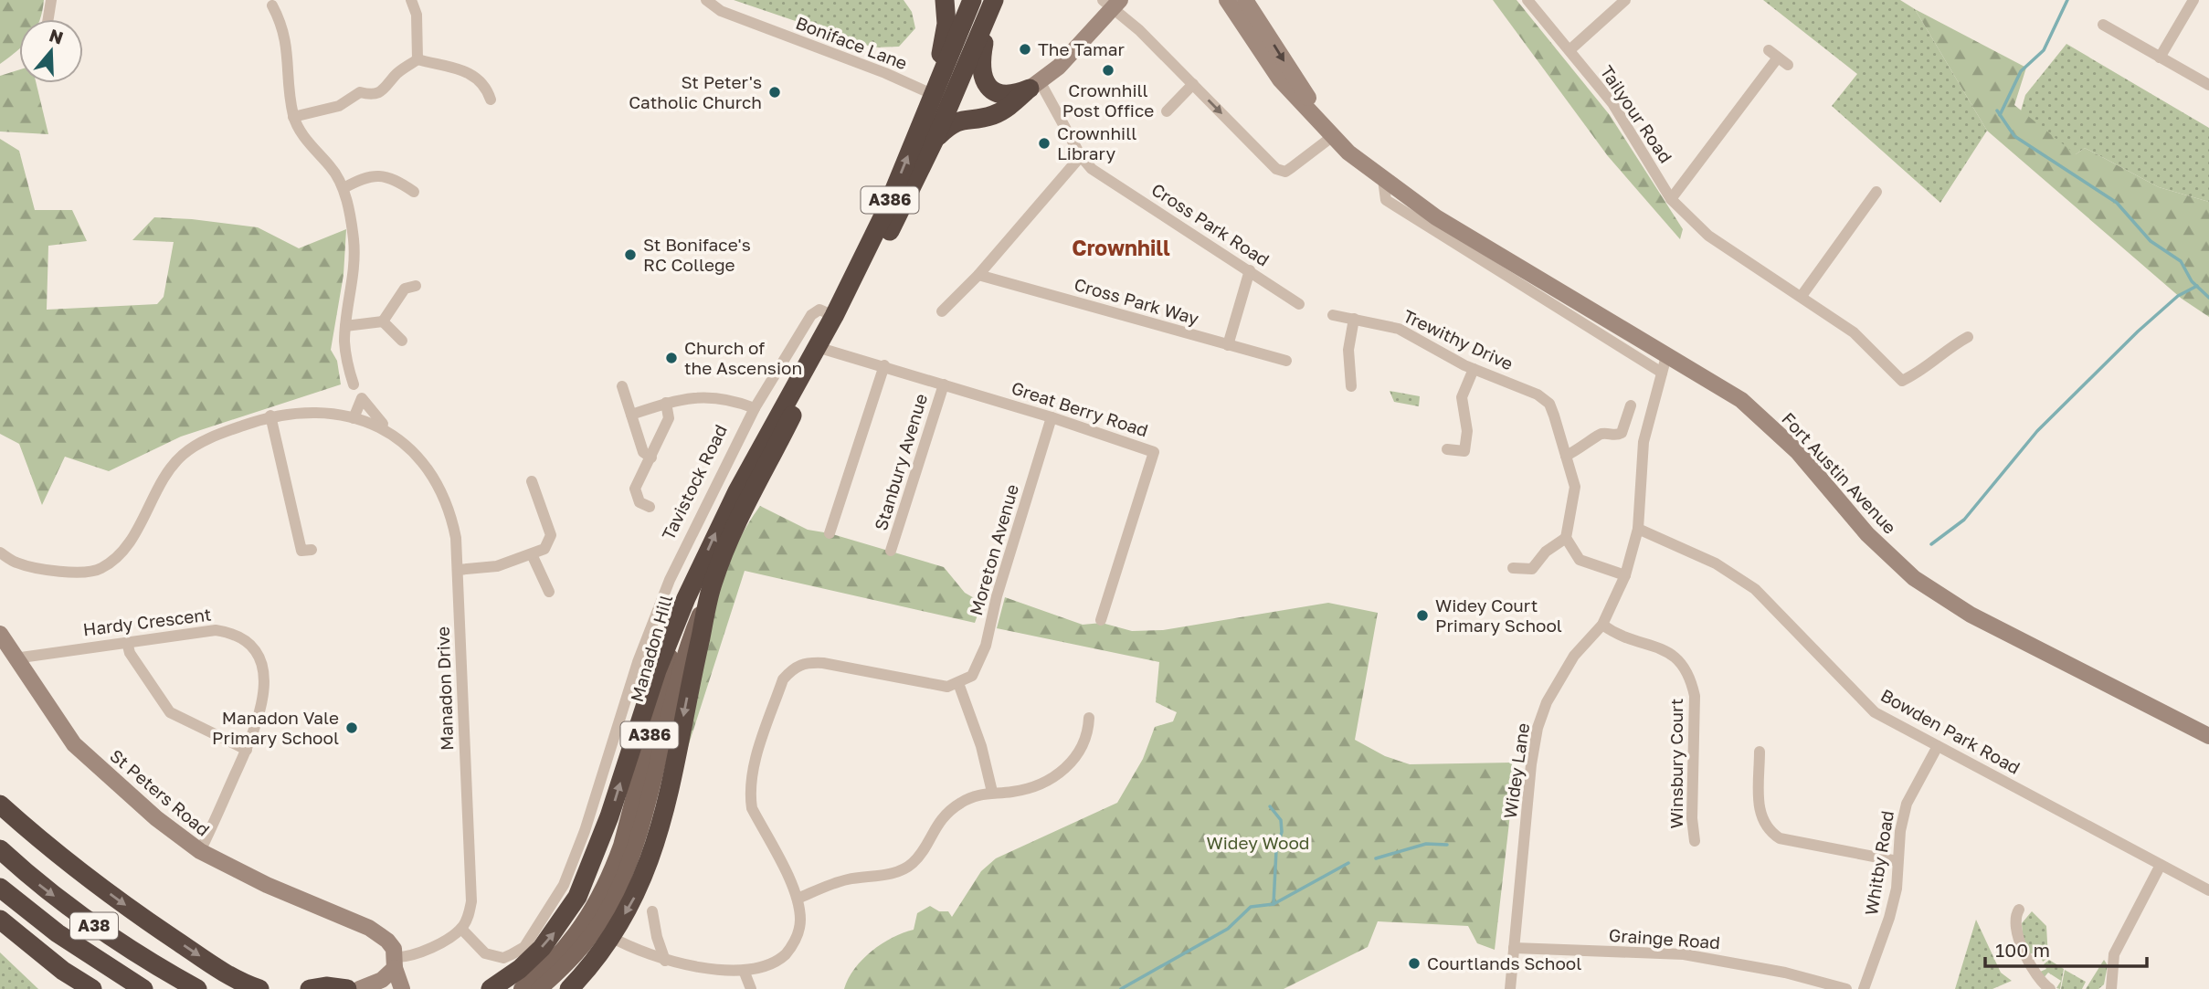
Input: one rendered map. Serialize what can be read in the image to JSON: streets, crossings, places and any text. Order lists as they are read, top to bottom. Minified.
{"streets":{"highway":["A386","Manadon Hill","A38"],"main road":["Fort Austin Avenue","St Peters Road"],"street":["Boniface Lane","Tailyour Road","Cross Park Road","Cross Park Way","Trewithy Drive","Great Berry Road","Stanbury Avenue","Tavistock Road","Moreton Avenue","Hardy Crescent","Manadon Drive","Bowden Park Road","Winsbury Court","Widey Lane","Whitby Road","Grainge Road"]},"crossings":[["Boniface Lane","A386"],["A386","Tavistock Road"],["A386","Manadon Hill"],["Great Berry Road","Stanbury Avenue"],["Great Berry Road","Moreton Avenue"],["Great Berry Road","Manadon Hill"],["Fort Austin Avenue","Widey Lane"],["Tavistock Road","Manadon Hill"],["Tavistock Road","Manadon Drive"],["Hardy Crescent","St Peters Road"],["Bowden Park Road","Widey Lane"],["Bowden Park Road","Whitby Road"],["Winsbury Court","Widey Lane"],["Widey Lane","Grainge Road"]],"districts":["Crownhill"],"parks":["Widey Wood"],"places":["The Tamar","Crownhill Post Office","St Peter's Catholic Church","Crownhill Library","St Boniface's RC College","Church of the Ascension","Widey Court Primary School","Manadon Vale Primary School","Courtlands School"],"scale_bar":"100 m","north":"top"}
